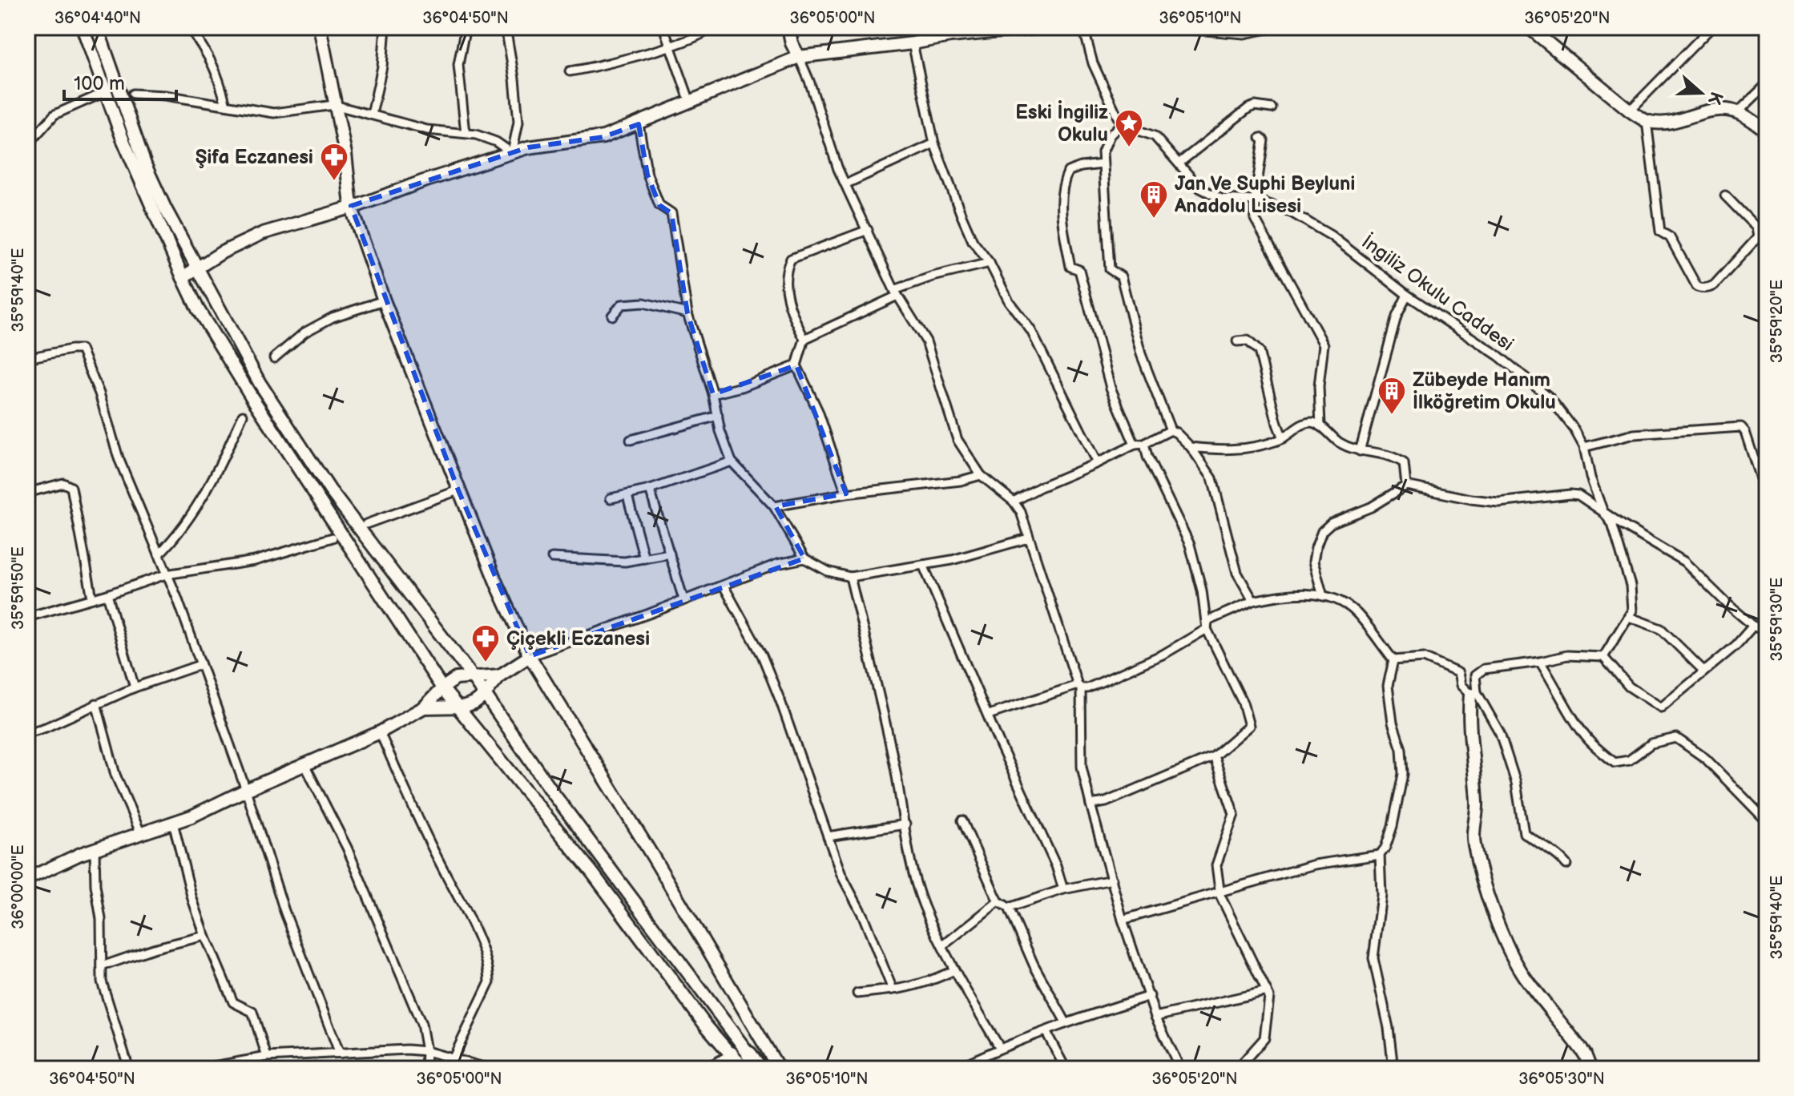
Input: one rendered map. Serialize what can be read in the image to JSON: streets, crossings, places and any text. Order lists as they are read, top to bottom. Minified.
{"streets":{"street":["İngiliz Okulu Caddesi"]},"places":{"place":["Eski İngiliz Okulu"],"pharmacy":["Şifa Eczanesi","Çiçekli Eczanesi"],"building":["Jan Ve Suphi Beyluni Anadolu Lisesi","Zübeyde Hanım İlköğretim Okulu"]},"scale_bar":"100 m","north":"right","coordinates":["36°04'40\"N","36°04'50\"N","36°05'00\"N","36°05'10\"N","36°05'20\"N","35°59'40\"E","35°59'20\"E","35°59'50\"E","35°59'30\"E","36°00'00\"E","36°05'30\"N"]}
